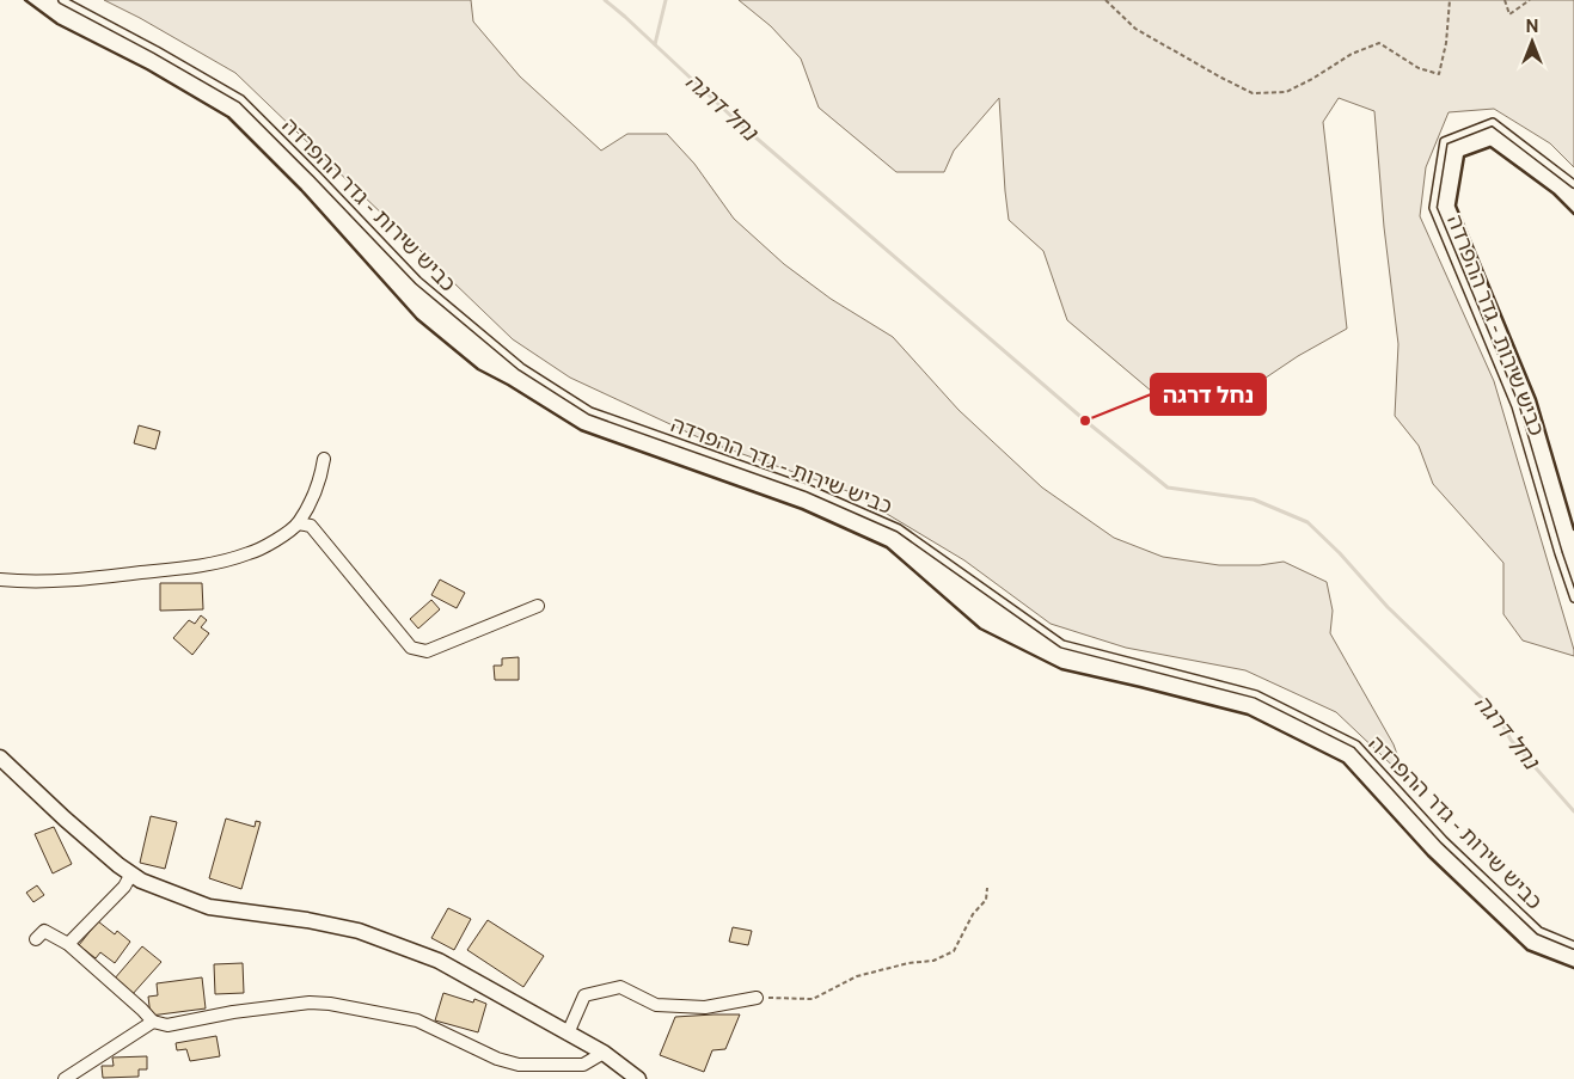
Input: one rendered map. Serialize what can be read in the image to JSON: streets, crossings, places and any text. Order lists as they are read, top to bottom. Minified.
{"streets":{"lane":["כביש שירות - גדר ההפרדה"]},"water":["נחל דרגה"],"places":["נחל דרגה"],"north":"top"}
